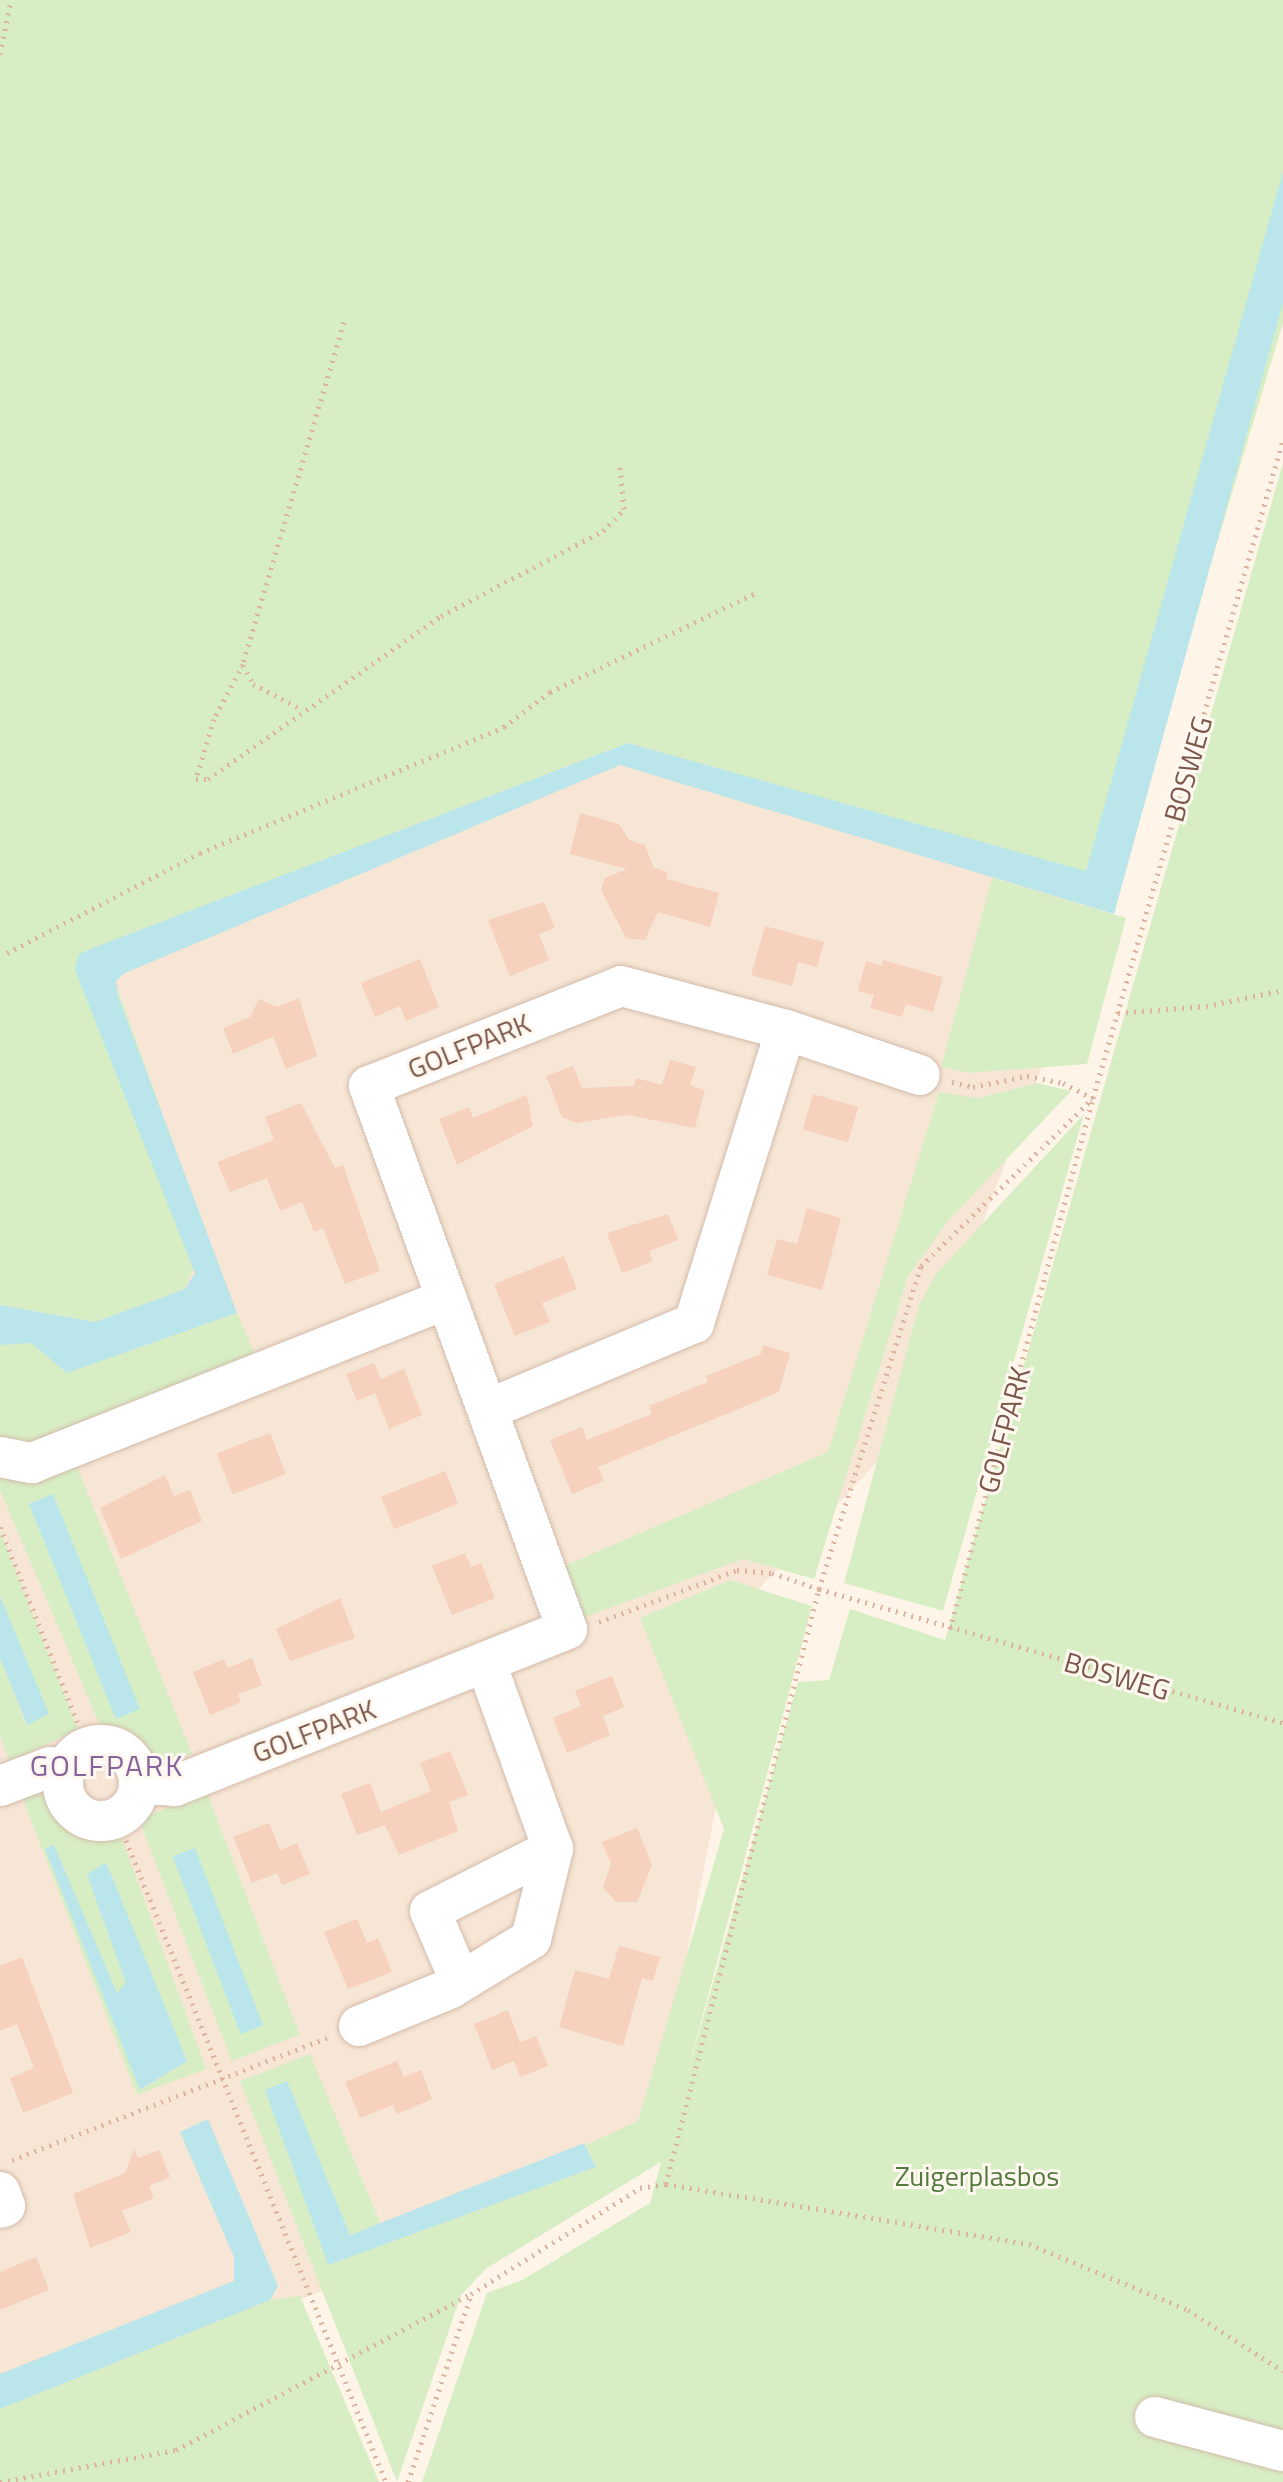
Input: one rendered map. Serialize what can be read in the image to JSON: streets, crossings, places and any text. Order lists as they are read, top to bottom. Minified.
{"streets":{"street":["GOLFPARK"],"path":["BOSWEG"]},"crossings":[["BOSWEG","GOLFPARK"]],"districts":["GOLFPARK"],"parks":["Zuigerplasbos"]}
